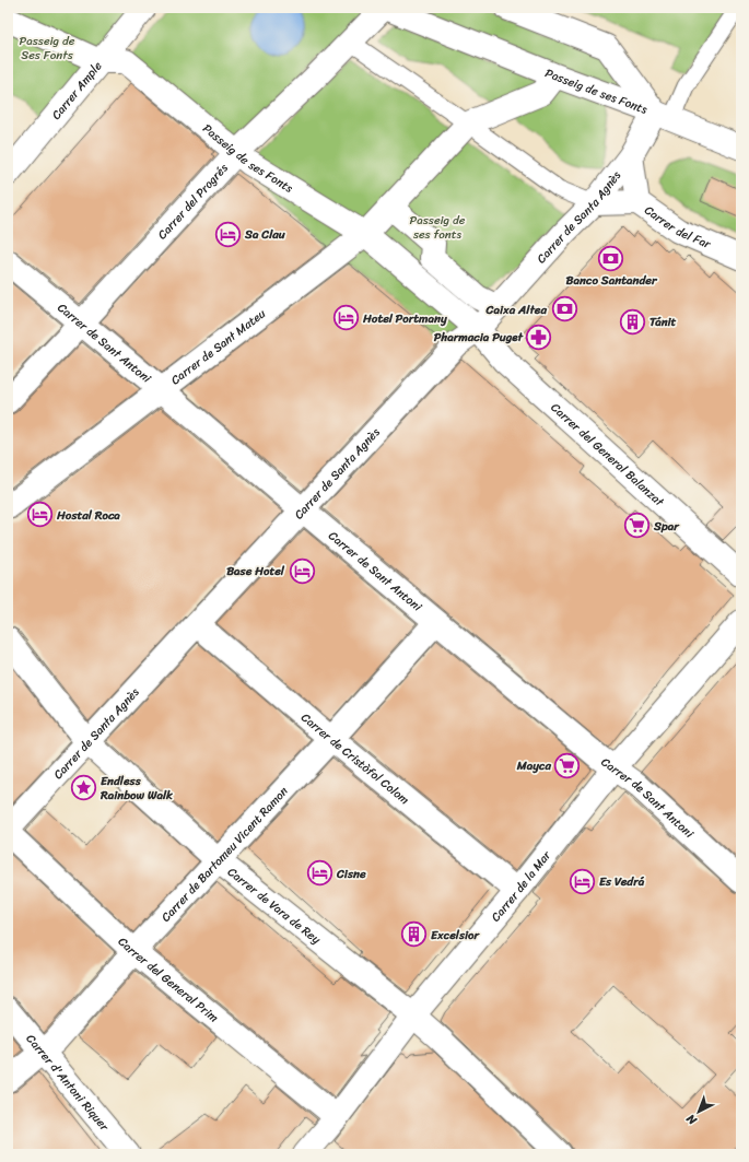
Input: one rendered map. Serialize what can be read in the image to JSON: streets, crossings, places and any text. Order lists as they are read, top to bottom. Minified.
{"streets":{"street":["Carrer Ample","Passeig de ses Fonts","Carrer del Progrés","Carrer de Santa Agnès","Carrer del Far","Carrer de Sant Antoni","Carrer de Sant Mateu","Carrer del General Balanzat","Carrer de Cristòfol Colom","Carrer de Bartomeu Vicent Ramon","Carrer de la Mar","Carrer de Vara de Rey","Carrer del General Prim","Carrer d'Antoni Riquer"]},"crossings":[["Carrer Ample","Passeig de ses Fonts"],["Passeig de ses Fonts","Carrer del Progrés"],["Passeig de ses Fonts","Carrer de Santa Agnès"],["Passeig de ses Fonts","Carrer de Sant Mateu"],["Passeig de ses Fonts","Carrer del General Balanzat"],["Carrer del Progrés","Carrer de Sant Antoni"],["Carrer de Santa Agnès","Carrer del Far"],["Carrer de Santa Agnès","Carrer de Sant Antoni"],["Carrer de Santa Agnès","Carrer del General Balanzat"],["Carrer de Santa Agnès","Carrer de Cristòfol Colom"],["Carrer de Santa Agnès","Carrer de Vara de Rey"],["Carrer de Sant Antoni","Carrer de Sant Mateu"],["Carrer de Sant Antoni","Carrer de Bartomeu Vicent Ramon"],["Carrer de Sant Antoni","Carrer de la Mar"],["Carrer de Cristòfol Colom","Carrer de Bartomeu Vicent Ramon"],["Carrer de Cristòfol Colom","Carrer de la Mar"],["Carrer de Bartomeu Vicent Ramon","Carrer de Vara de Rey"],["Carrer de Bartomeu Vicent Ramon","Carrer del General Prim"],["Carrer de Bartomeu Vicent Ramon","Carrer d'Antoni Riquer"],["Carrer de la Mar","Carrer de Vara de Rey"],["Carrer de la Mar","Carrer del General Prim"]],"parks":["Passeig de Ses Fonts","Passeig de ses fonts"],"places":{"hotel":["Sa Clau","Hotel Portmany","Hostal Roca","Base Hotel","Cisne","Es Vedrá"],"bank":["Banco Santander","Caixa Altea"],"building":["Tánit","Excelsior"],"pharmacy":["Pharmacia Puget"],"supermarket":["Spar","Mayca"],"place":["Endless Rainbow Walk"]},"north":"bottom left"}
